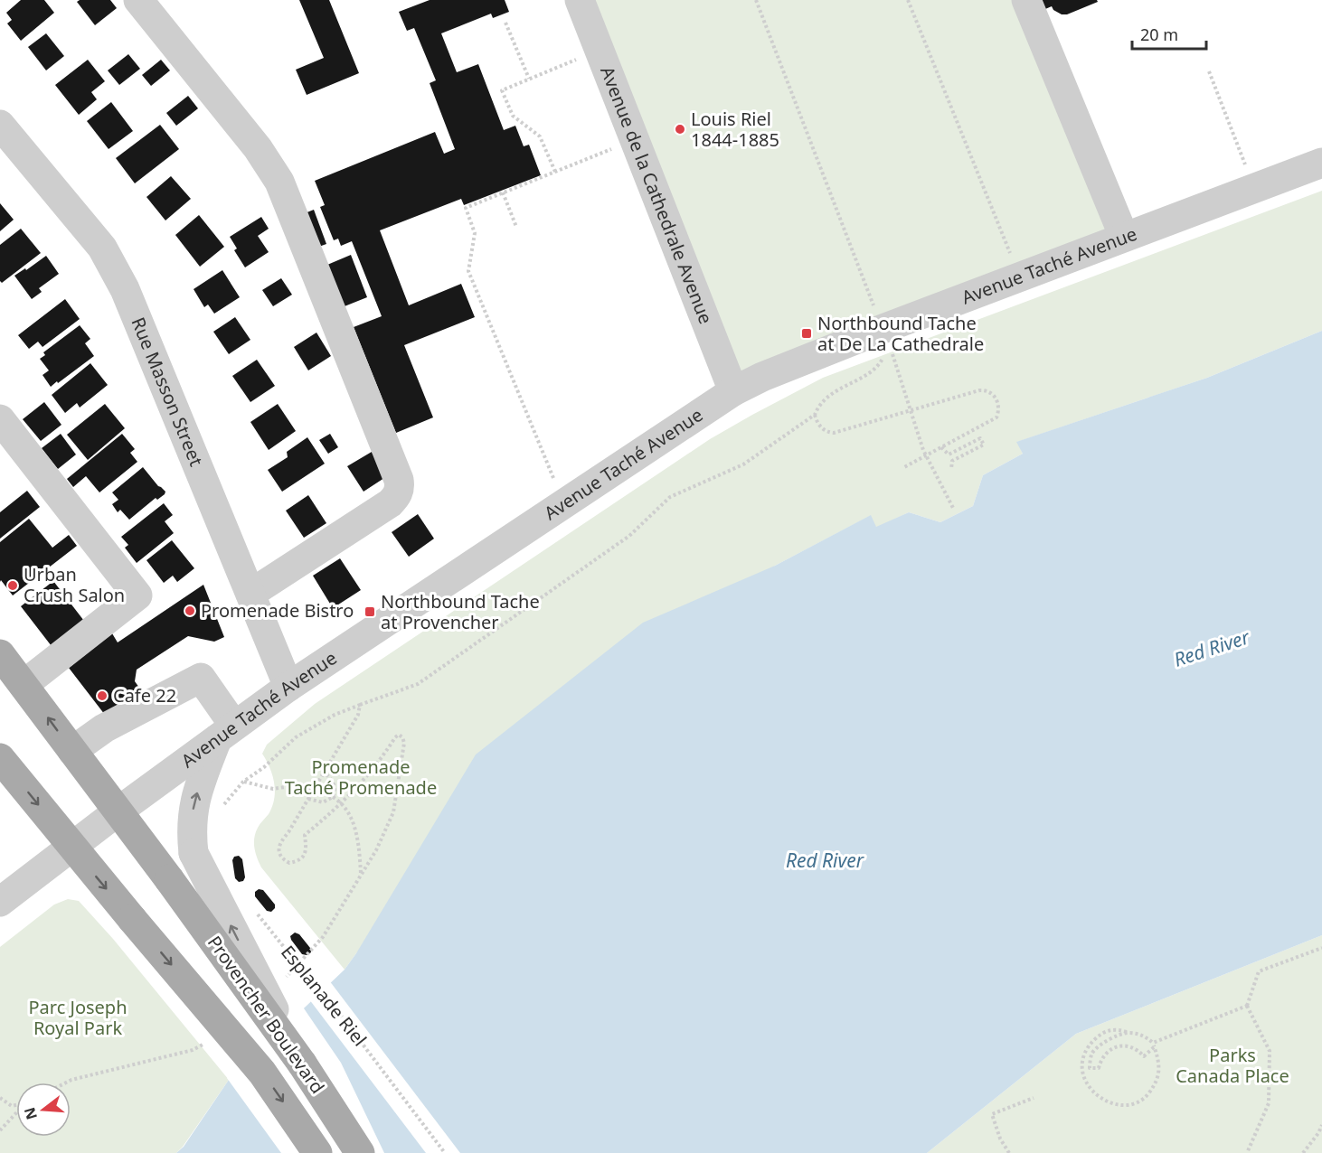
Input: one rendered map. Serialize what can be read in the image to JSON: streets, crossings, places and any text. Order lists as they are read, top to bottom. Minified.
{"streets":{"main road":["Provencher Boulevard"],"street":["Avenue de la Cathedrale Avenue","Avenue Taché Avenue","Rue Masson Street"],"path":["Esplanade Riel"]},"crossings":[["Avenue de la Cathedrale Avenue","Avenue Taché Avenue"],["Avenue Taché Avenue","Rue Masson Street"],["Avenue Taché Avenue","Provencher Boulevard"]],"water":["Red River"],"parks":["Promenade Taché Promenade","Parc Joseph Royal Park","Parks Canada Place"],"places":{"other":["Louis Riel 1844-1885","Urban Crush Salon","Promenade Bistro","Cafe 22"],"transit":["Northbound Tache at De La Cathedrale","Northbound Tache at Provencher"]},"scale_bar":"20 m","north":"left"}
